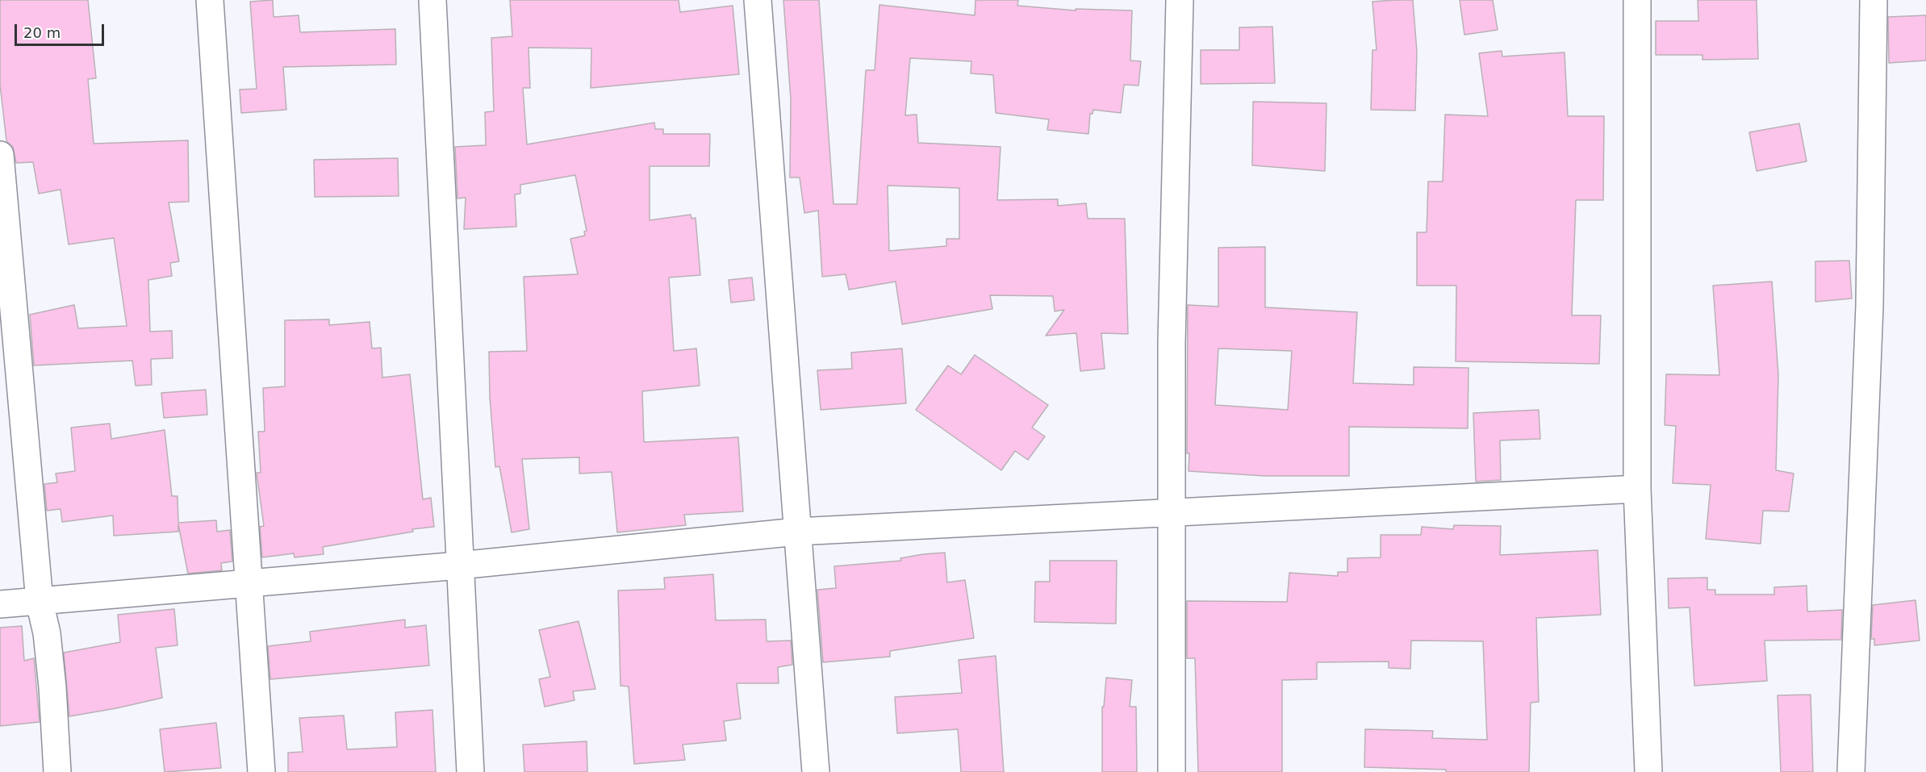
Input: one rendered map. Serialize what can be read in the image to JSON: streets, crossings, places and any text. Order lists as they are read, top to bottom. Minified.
{"scale_bar":"20 m"}
